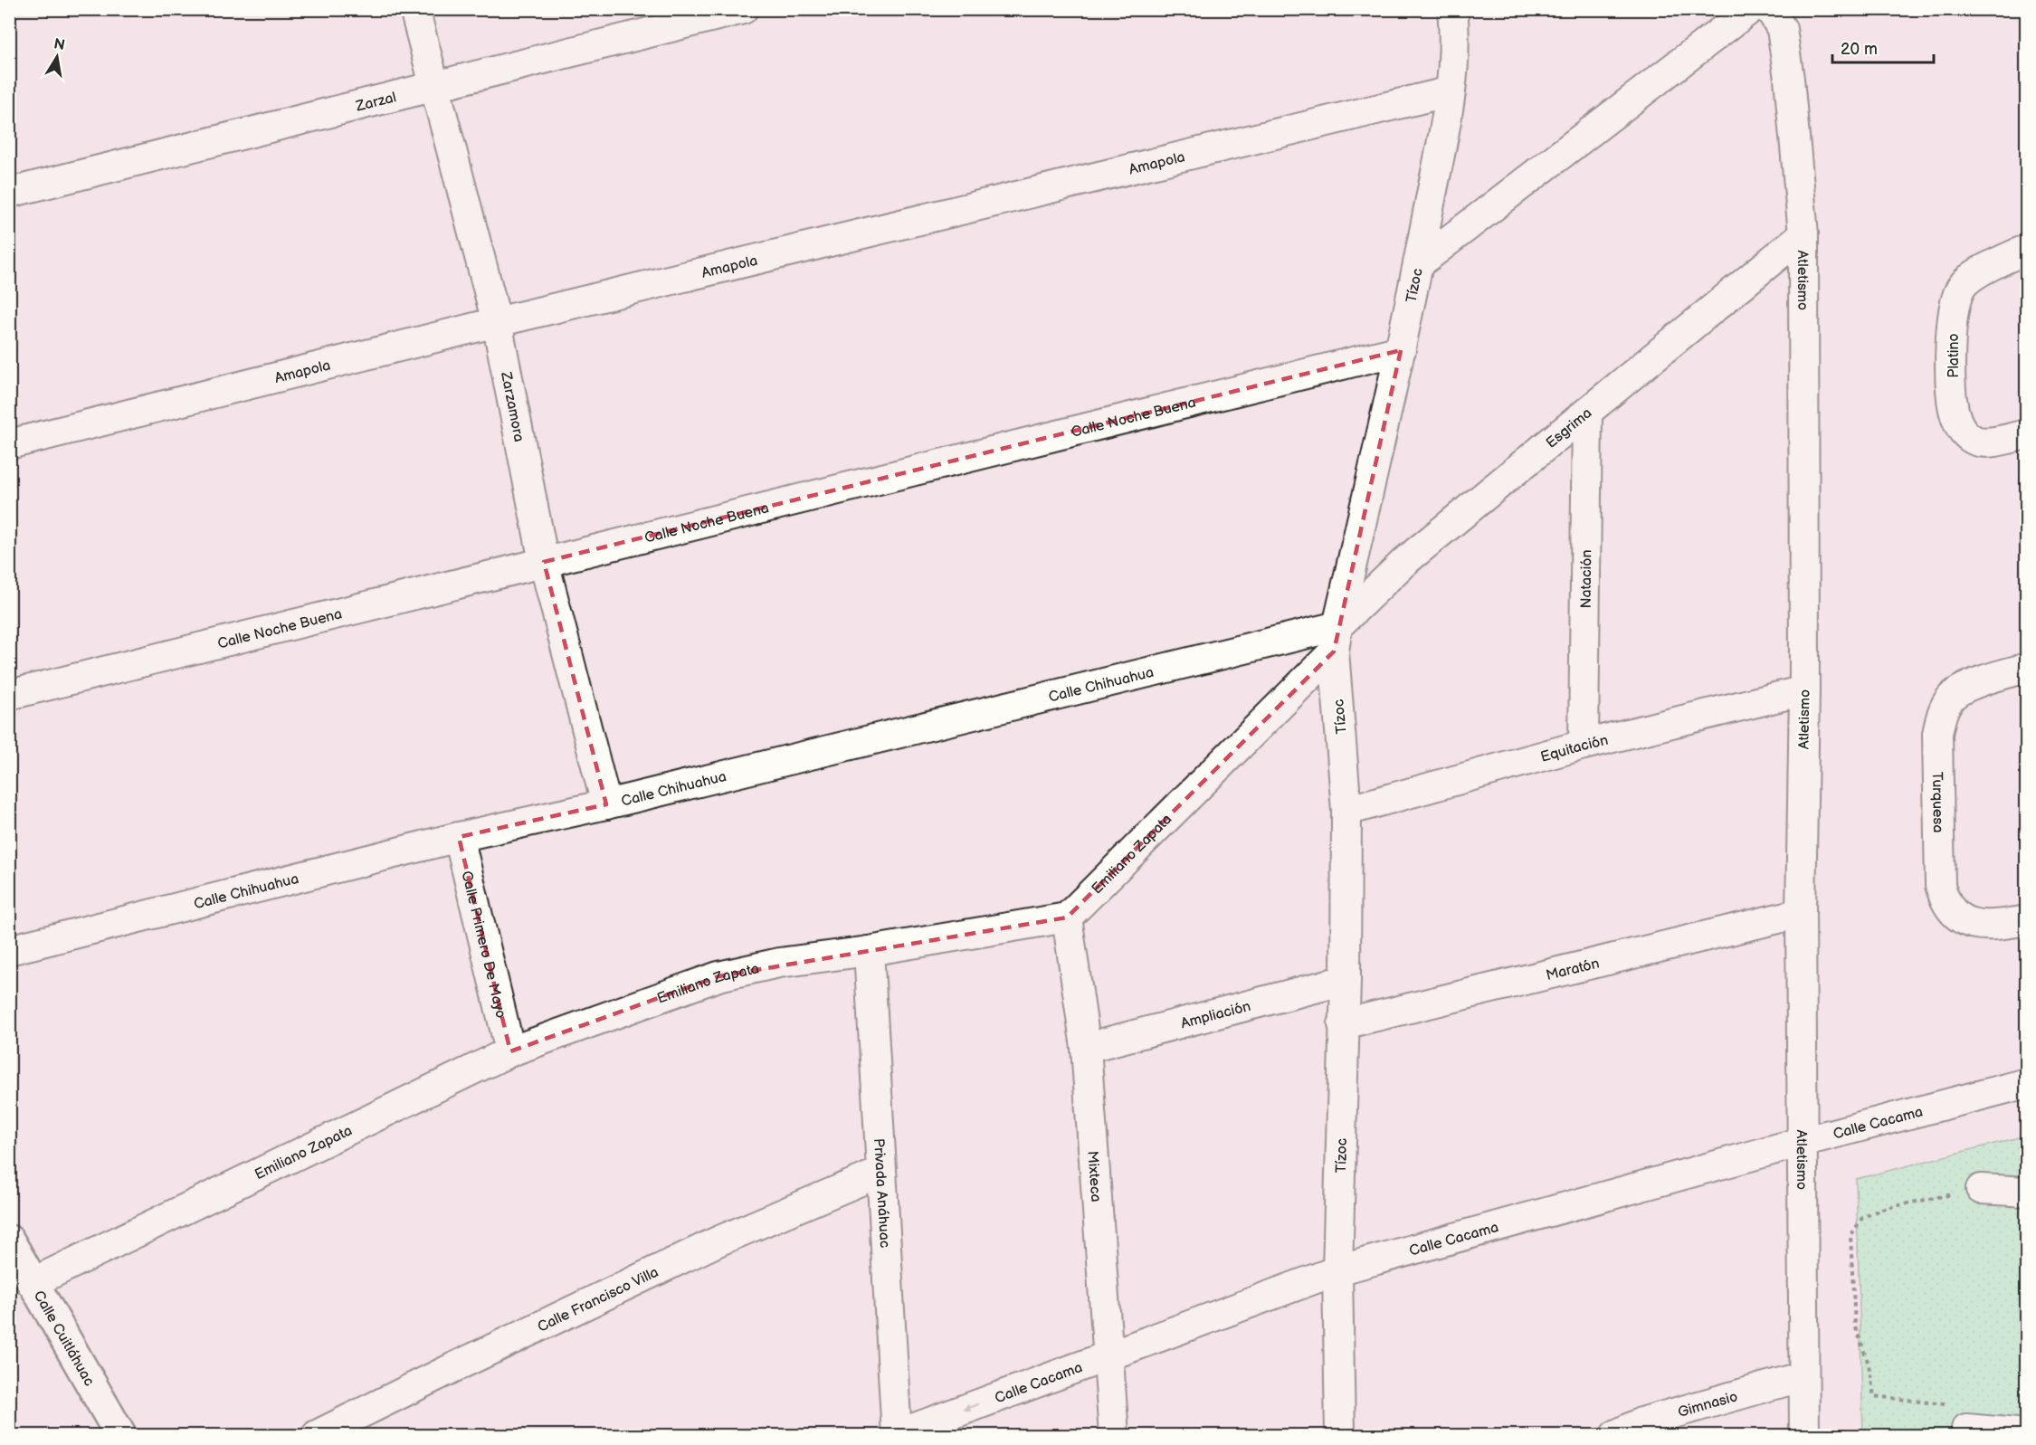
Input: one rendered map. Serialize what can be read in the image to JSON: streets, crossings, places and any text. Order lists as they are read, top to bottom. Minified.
{"streets":{"street":["Zarzal","Amapola","Atletismo","Tízoc","Platino","Zarzamora","Calle Noche Buena","Esgrima","Natación","Calle Chihuahua","Equitación","Turquesa","Emiliano Zapata","Calle Primero De Mayo","Maratón","Ampliación","Calle Cacama","Mixteca","Privada Anáhuac","Calle Francisco Villa","Calle Cuitláhuac","Gimnasio"]},"crossings":[["Zarzal","Zarzamora"],["Amapola","Tízoc"],["Amapola","Zarzamora"],["Atletismo","Esgrima"],["Atletismo","Equitación"],["Atletismo","Maratón"],["Atletismo","Calle Cacama"],["Atletismo","Gimnasio"],["Tízoc","Calle Noche Buena"],["Tízoc","Esgrima"],["Tízoc","Calle Chihuahua"],["Tízoc","Equitación"],["Tízoc","Emiliano Zapata"],["Tízoc","Maratón"],["Tízoc","Ampliación"],["Tízoc","Calle Cacama"],["Zarzamora","Calle Noche Buena"],["Zarzamora","Calle Chihuahua"],["Esgrima","Natación"],["Esgrima","Calle Chihuahua"],["Esgrima","Emiliano Zapata"],["Natación","Equitación"],["Calle Chihuahua","Emiliano Zapata"],["Calle Chihuahua","Calle Primero De Mayo"],["Emiliano Zapata","Calle Primero De Mayo"],["Emiliano Zapata","Mixteca"],["Emiliano Zapata","Privada Anáhuac"],["Emiliano Zapata","Calle Cuitláhuac"],["Ampliación","Mixteca"],["Calle Cacama","Mixteca"],["Calle Cacama","Privada Anáhuac"],["Privada Anáhuac","Calle Francisco Villa"]],"scale_bar":"20 m","north":"top"}
